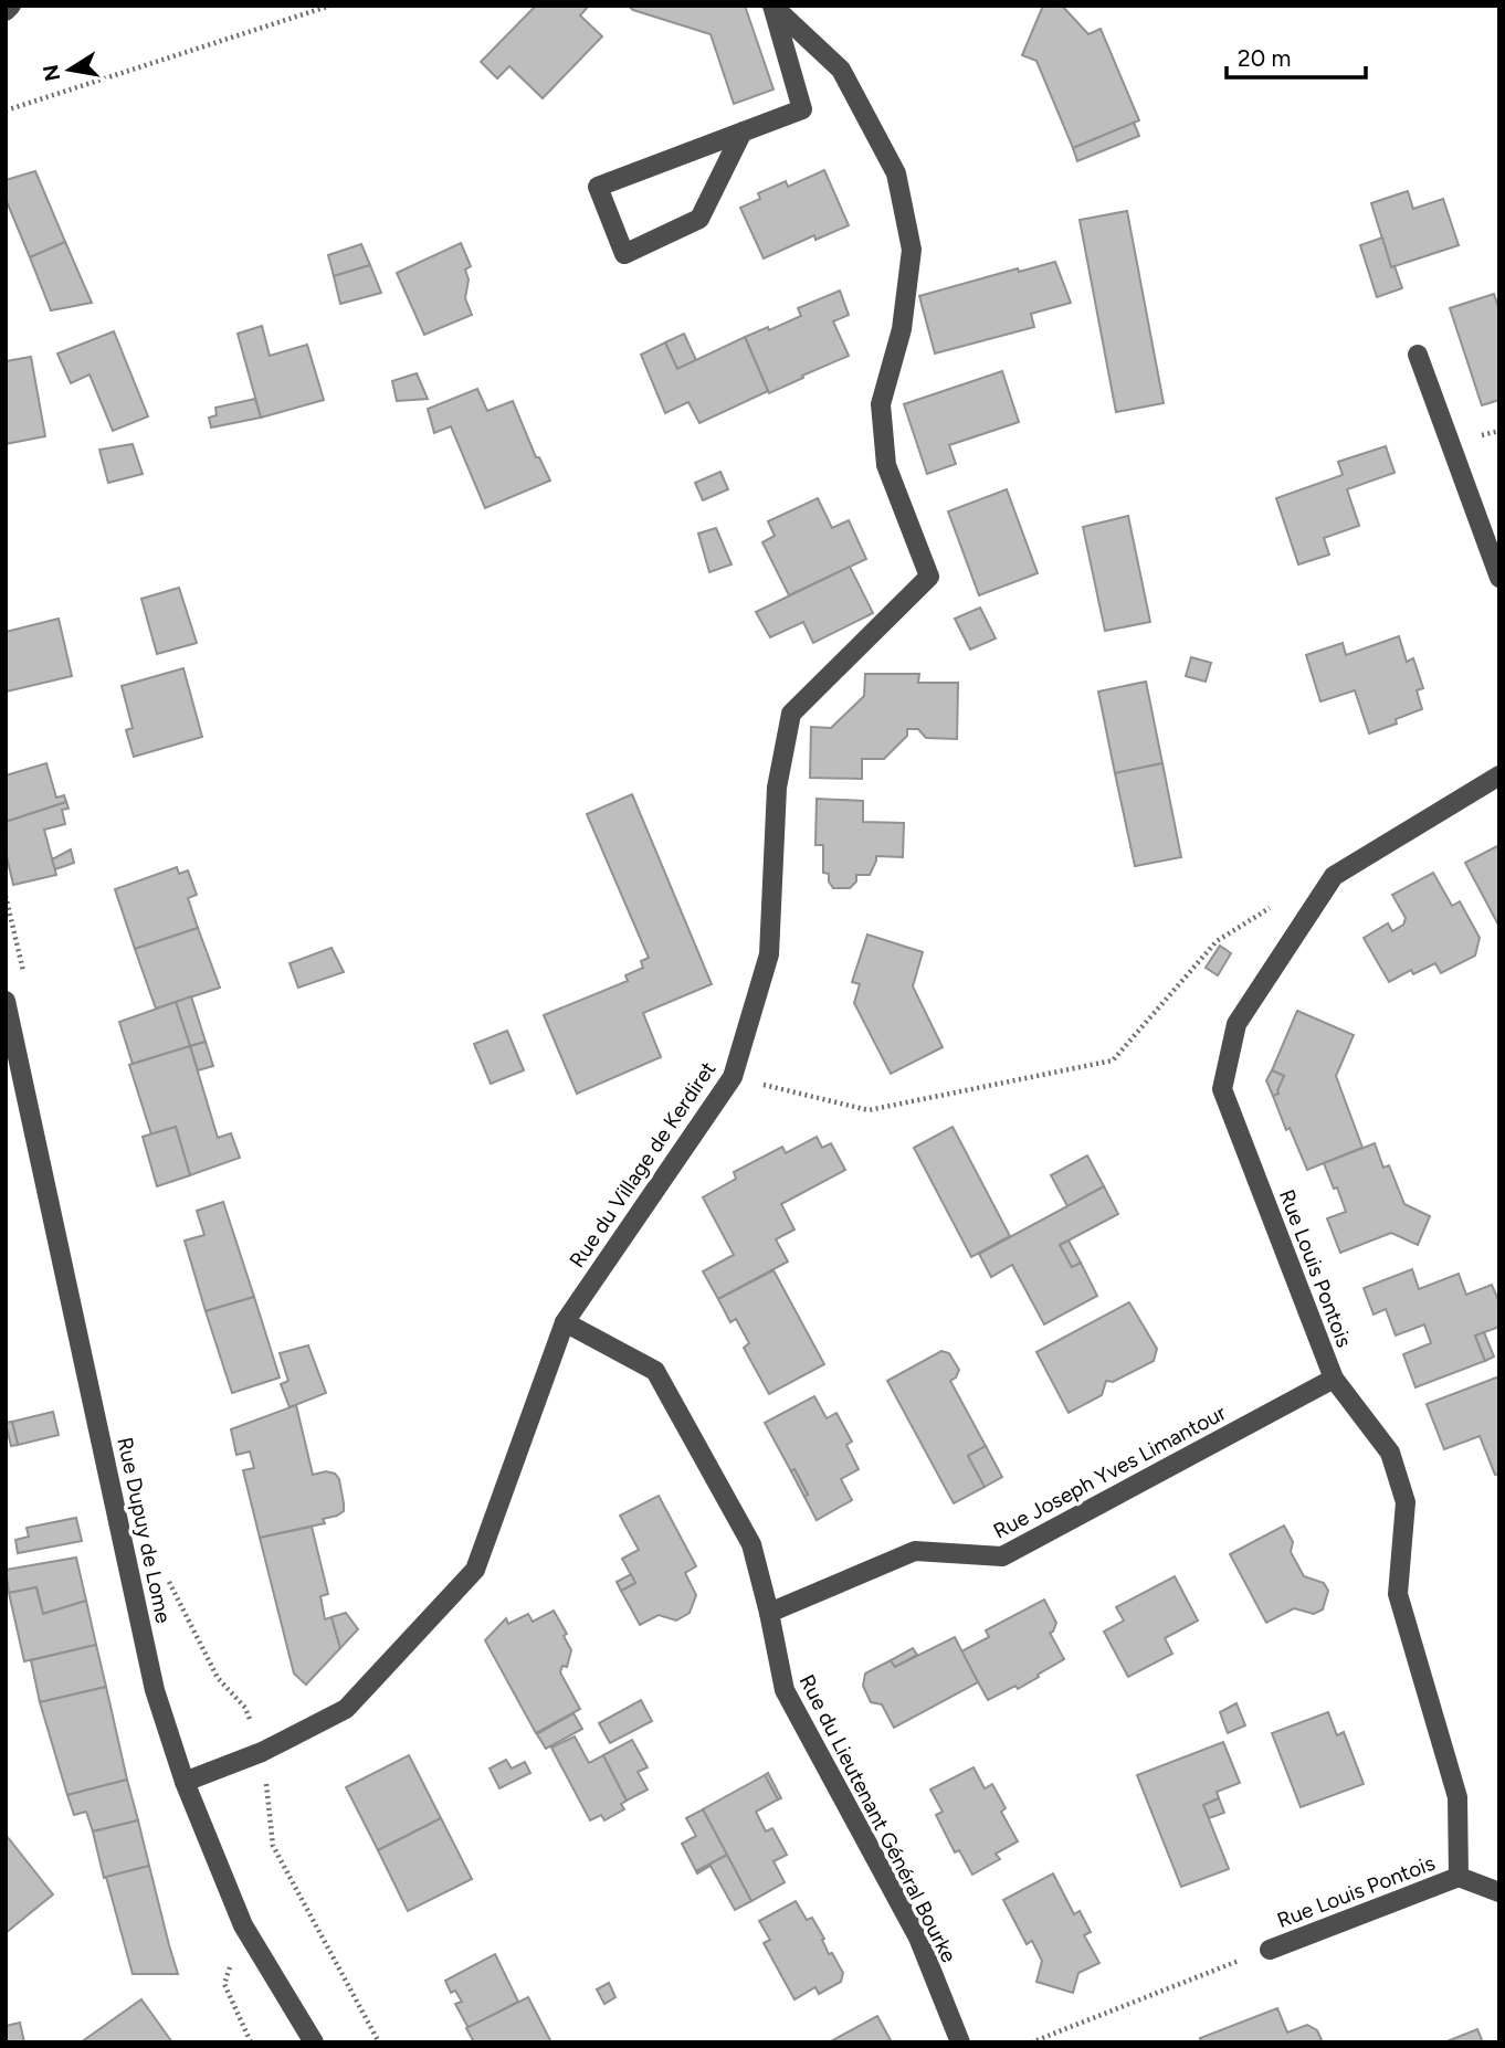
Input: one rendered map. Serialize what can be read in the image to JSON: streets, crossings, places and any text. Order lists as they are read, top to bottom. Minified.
{"streets":{"street":["Rue du Village de Kerdiret","Rue Louis Pontois","Rue Joseph Yves Limantour","Rue Dupuy de Lome","Rue du Lieutenant Général Bourke"]},"crossings":[["Rue du Village de Kerdiret","Rue Dupuy de Lome"],["Rue du Village de Kerdiret","Rue du Lieutenant Général Bourke"],["Rue Louis Pontois","Rue Joseph Yves Limantour"],["Rue Joseph Yves Limantour","Rue du Lieutenant Général Bourke"]],"scale_bar":"20 m","north":"left"}
